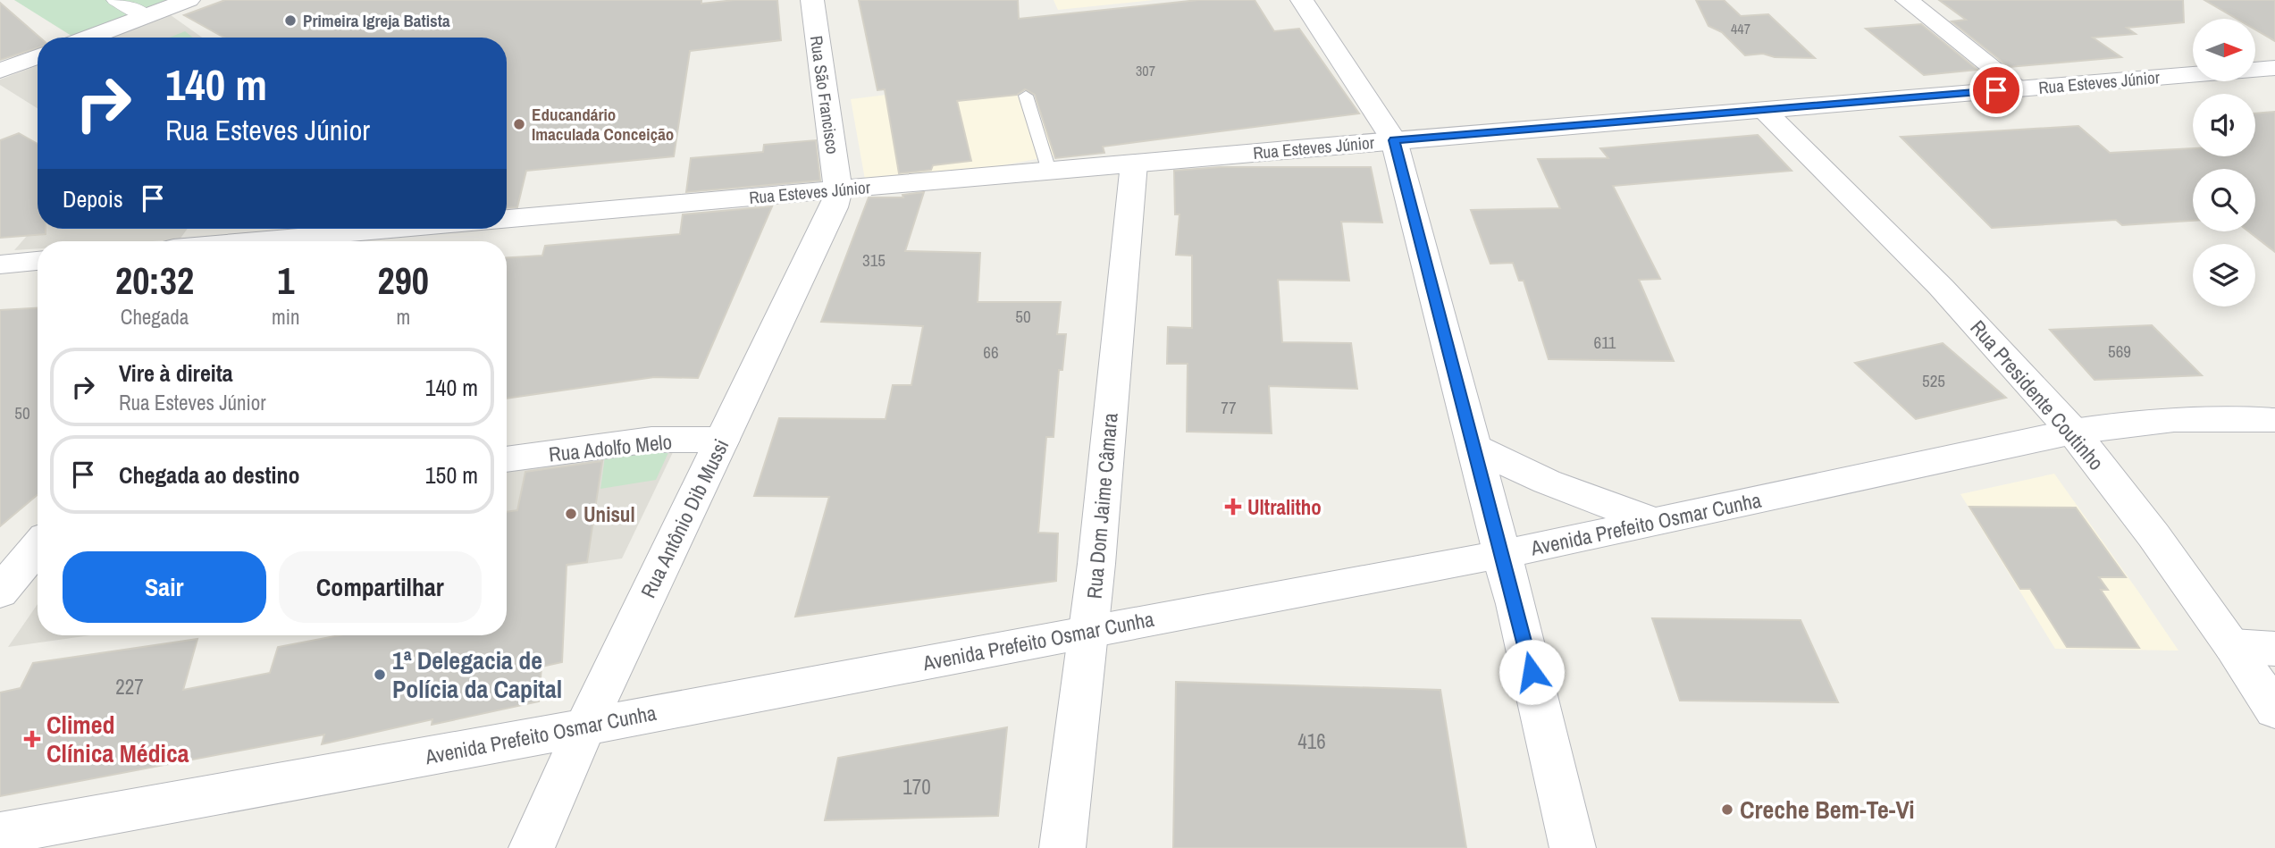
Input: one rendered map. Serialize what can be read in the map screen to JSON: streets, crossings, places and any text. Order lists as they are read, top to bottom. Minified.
{"streets":{"street":["Rua Esteves Júnior","Rua São Francisco","Rua Presidente Coutinho","Rua Adolfo Melo","Rua Dom Jaime Câmara","Rua Antônio Dib Mussi","Avenida Prefeito Osmar Cunha"]},"crossings":[["Rua Esteves Júnior","Rua São Francisco"],["Rua Esteves Júnior","Rua Presidente Coutinho"],["Rua Esteves Júnior","Rua Dom Jaime Câmara"],["Rua Esteves Júnior","Rua Antônio Dib Mussi"],["Rua São Francisco","Rua Antônio Dib Mussi"],["Rua Presidente Coutinho","Avenida Prefeito Osmar Cunha"],["Rua Adolfo Melo","Rua Antônio Dib Mussi"],["Rua Dom Jaime Câmara","Avenida Prefeito Osmar Cunha"],["Rua Antônio Dib Mussi","Avenida Prefeito Osmar Cunha"]],"places":{"other":["Primeira Igreja Batista","Educandário Imaculada Conceição","Unisul","1ª Delegacia de Polícia da Capital","Creche Bem-Te-Vi"],"health":["Ultralitho","Climed Clínica Médica"]},"house_numbers":["447","307","315","50","611","569","66","525","77","50","227","416","170"],"north":"right","page":{"turn":["140 m","Rua Esteves Júnior"],"then":"Depois","eta":["20:32","Chegada","1","min","290","m"],"list":[{"name":"Vire à direita","note":"Rua Esteves Júnior","value":"140 m"},{"name":"Chegada ao destino","value":"150 m"}],"buttons":["Sair","Compartilhar"]}}
